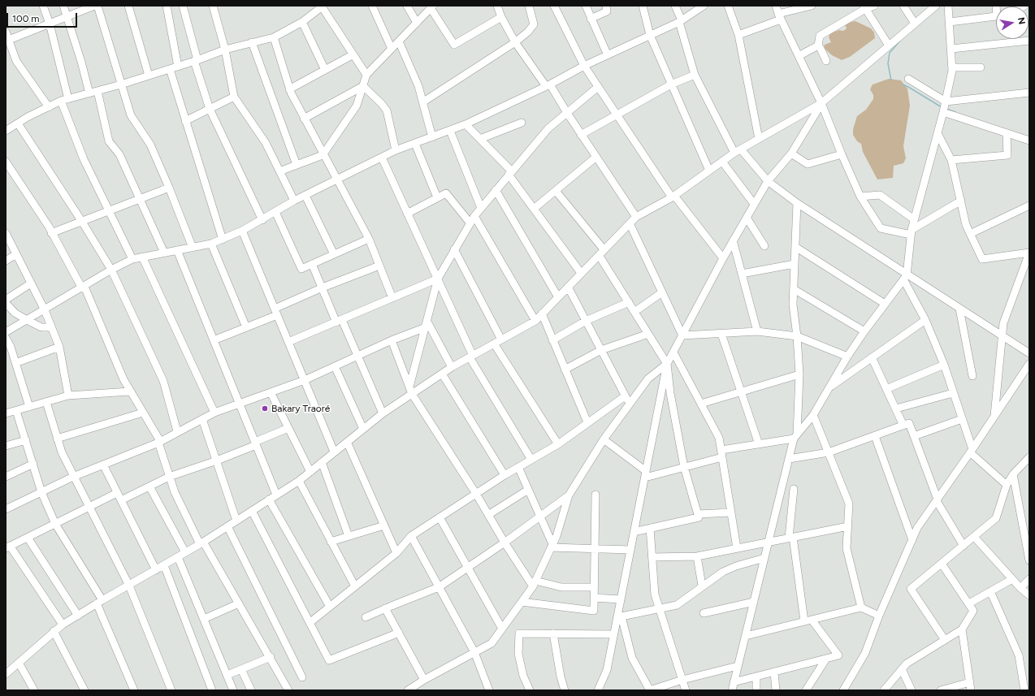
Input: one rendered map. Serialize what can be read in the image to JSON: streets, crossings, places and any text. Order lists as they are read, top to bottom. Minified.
{"places":["Bakary Traoré"],"scale_bar":"100 m","north":"right"}
